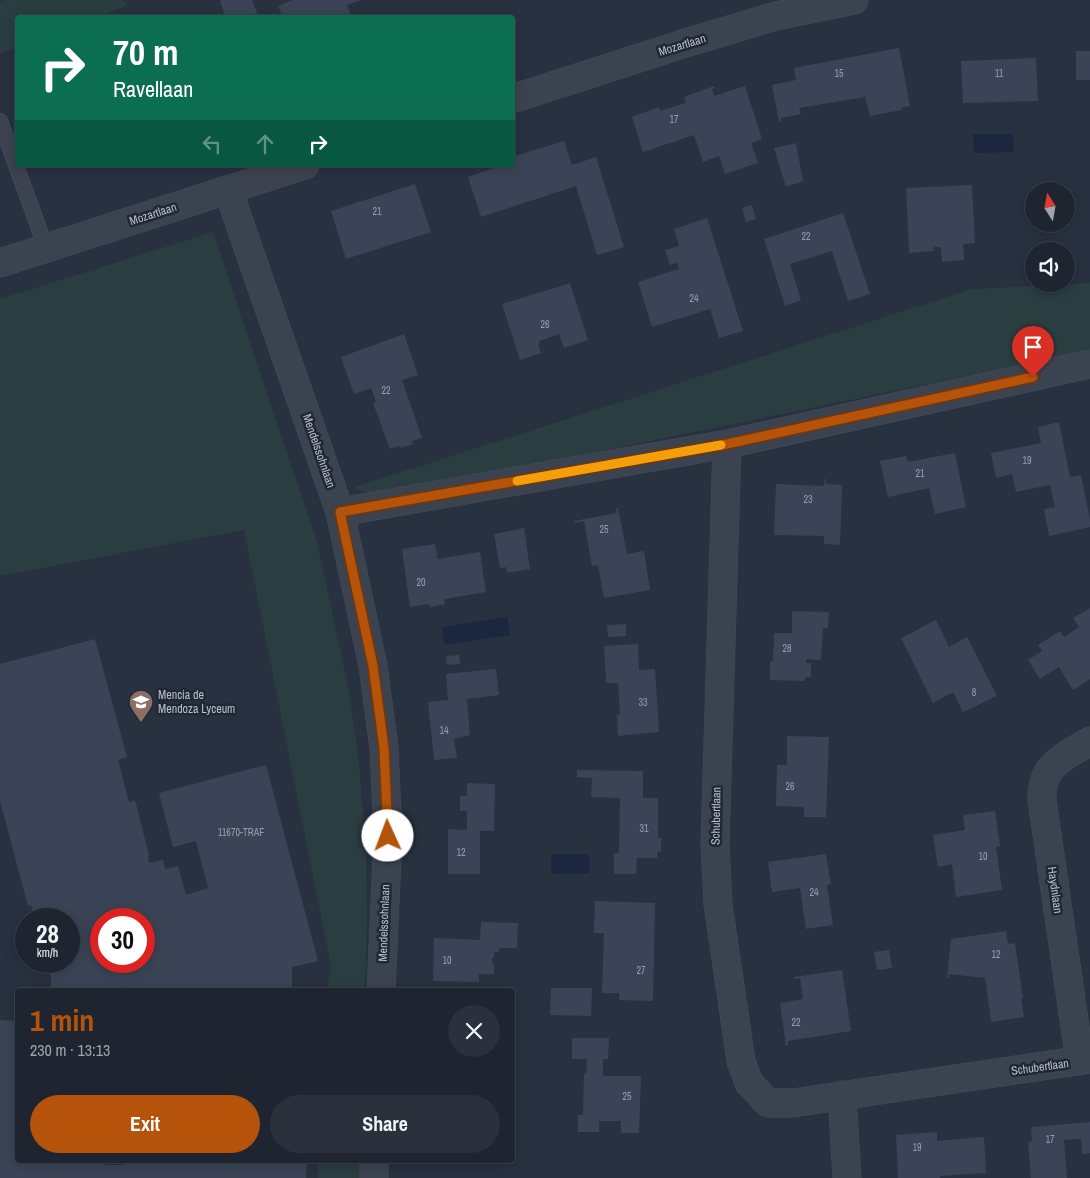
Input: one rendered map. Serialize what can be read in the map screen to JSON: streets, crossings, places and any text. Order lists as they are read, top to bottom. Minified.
{"streets":{"street":["Mozartlaan","Mendelssohnlaan","Schubertlaan","Haydnlaan"]},"crossings":[["Mozartlaan","Mendelssohnlaan"],["Schubertlaan","Haydnlaan"]],"places":{"school or university":["Mencia de Mendoza Lyceum"]},"house_numbers":["15","11","17","21","22","24","26","22","19","21","23","25","20","28","8","33","14","26","31","11670-TRAF","12","10","24","12","10","27","22","25","17","19"],"north":"top","page":{"turn":["70 m","Ravellaan"],"speed":"28 km/h","limit":"30","heading":["1 min","230 m · 13:13"],"buttons":["Exit","Share"]}}
